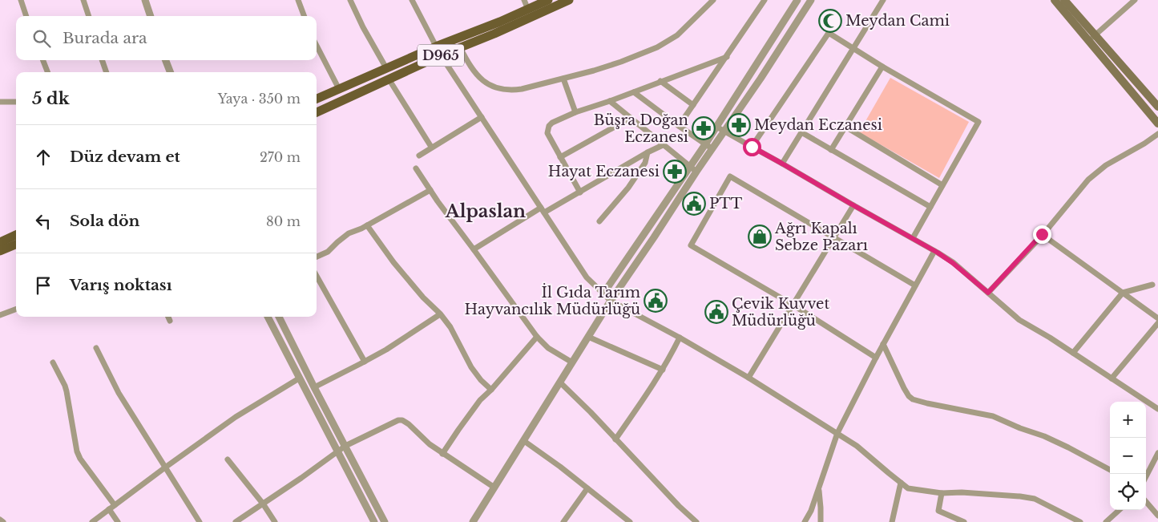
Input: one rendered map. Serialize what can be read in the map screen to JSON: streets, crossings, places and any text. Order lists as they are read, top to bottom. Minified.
{"streets":{"main road":["D965"]},"districts":["Alpaslan"],"places":{"mosque":["Meydan Cami"],"pharmacy":["Meydan Eczanesi","Büşra Doğan Eczanesi","Hayat Eczanesi"],"public building":["PTT","İl Gıda Tarım Hayvancılık Müdürlüğü","Çevik Kuvvet Müdürlüğü"],"shop":["Ağrı Kapalı Sebze Pazarı"]},"page":{"search":"Burada ara","heading":["5 dk","Yaya · 350 m"],"list":[["Düz devam et","270 m"],["Sola dön","80 m"],"Varış noktası"],"map_buttons":["+","−"]}}
